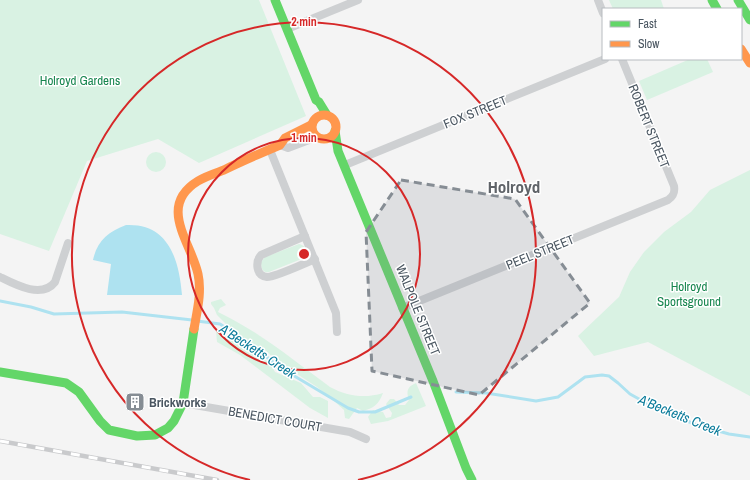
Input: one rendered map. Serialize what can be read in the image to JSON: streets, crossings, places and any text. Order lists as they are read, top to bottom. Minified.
{"streets":{"main road":["WALPOLE STREET"],"street":["FOX STREET","ROBERT STREET","PEEL STREET","BENEDICT COURT"]},"crossings":[["FOX STREET","WALPOLE STREET"],["ROBERT STREET","PEEL STREET"],["PEEL STREET","WALPOLE STREET"]],"districts":["Holroyd"],"water":["A'Becketts Creek"],"parks":["Holroyd Gardens","Holroyd Sportsground"],"places":{"building":["Brickworks"]},"legend":["Fast","Slow"],"rings":["2 min","1 min"]}
